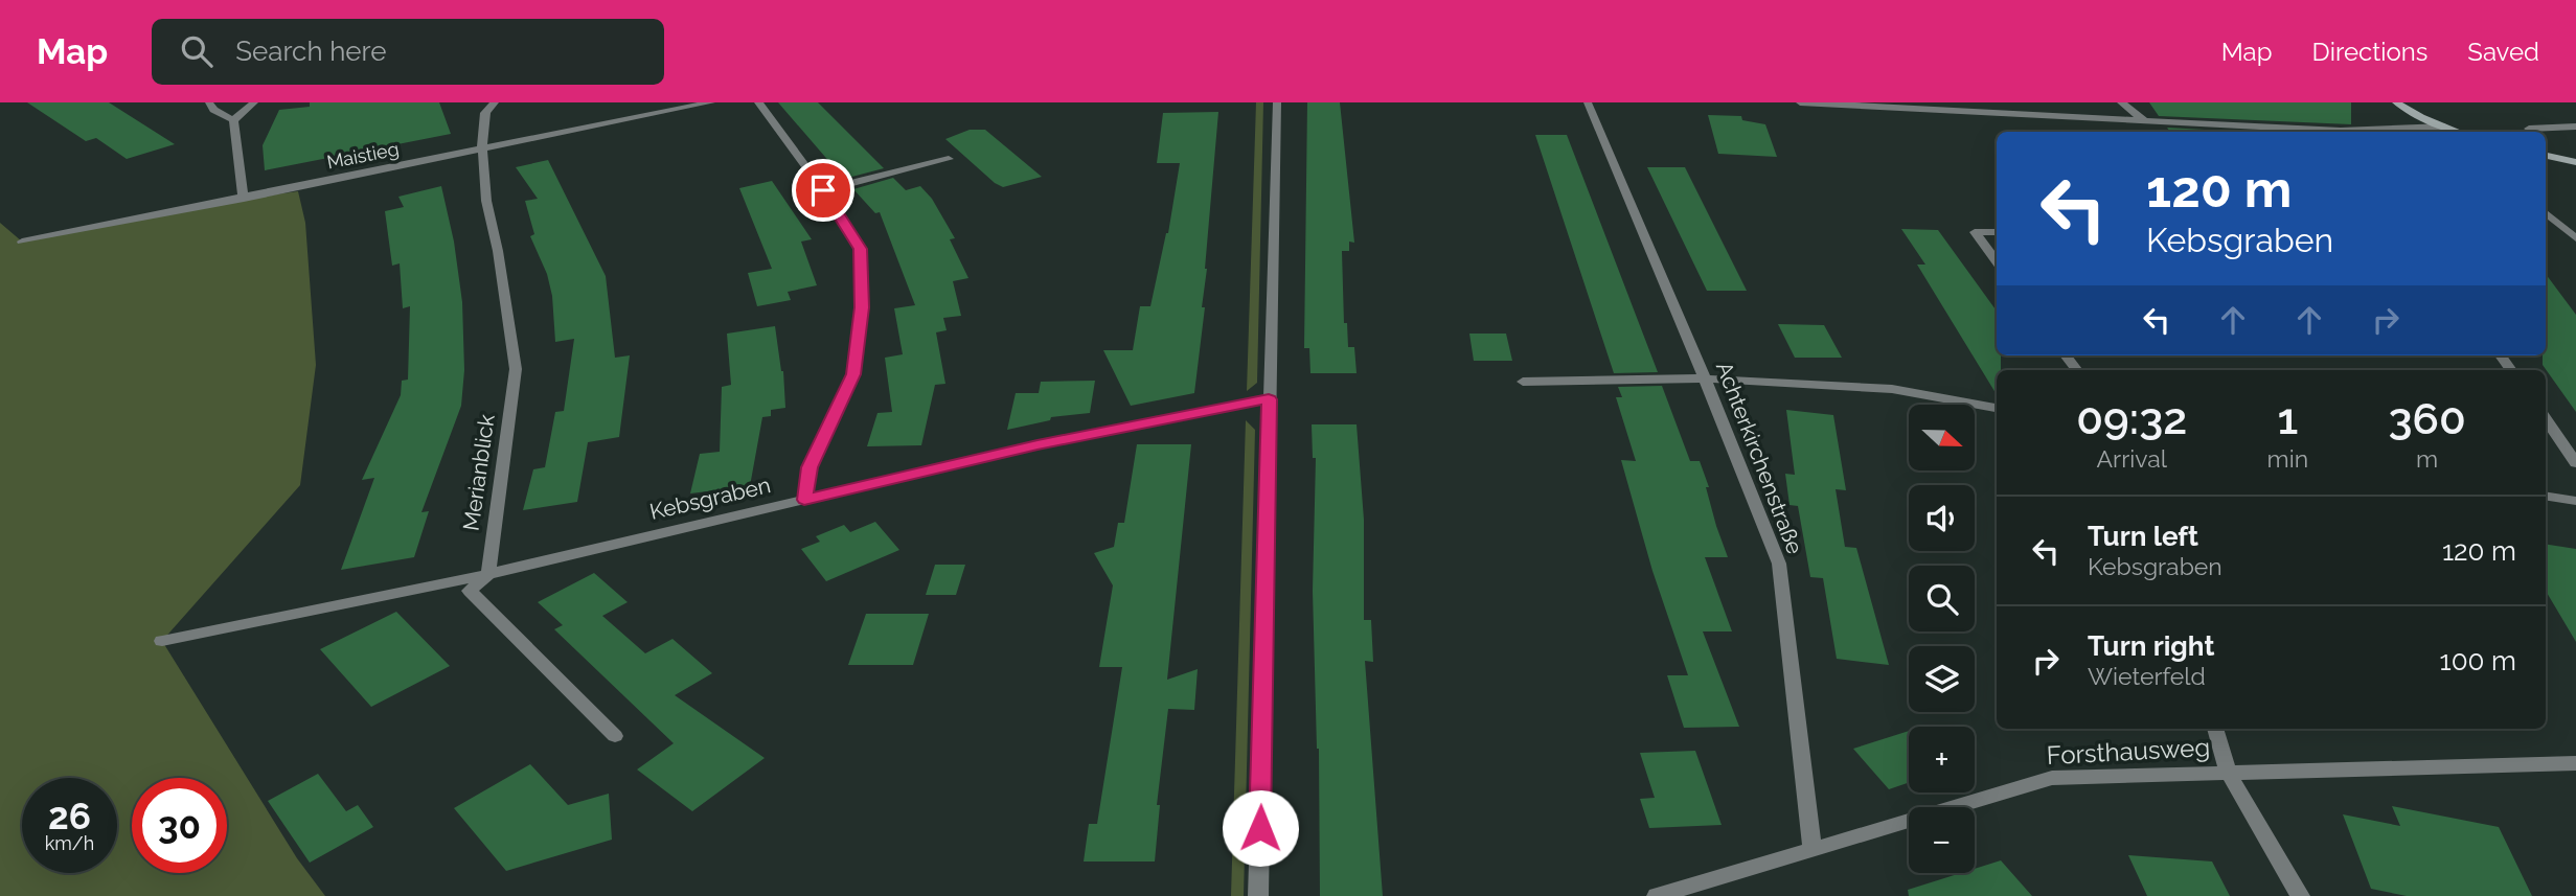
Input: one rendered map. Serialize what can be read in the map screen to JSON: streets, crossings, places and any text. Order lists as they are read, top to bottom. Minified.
{"streets":{"street":["Maistieg","Achterkirchenstraße","Merianblick","Kebsgraben","Forsthausweg"]},"crossings":[["Maistieg","Merianblick"],["Achterkirchenstraße","Forsthausweg"],["Merianblick","Kebsgraben"]],"north":"right","page":{"header":"Map","search":"Search here","nav":["Map","Directions","Saved"],"turn":["120 m","Kebsgraben"],"eta":["09:32","Arrival","1","min","360","m"],"map_buttons":["+","−"],"list":[{"name":"Turn left","note":"Kebsgraben","value":"120 m"},{"name":"Turn right","note":"Wieterfeld","value":"100 m"}],"speed":"26 km/h","limit":"30"}}
